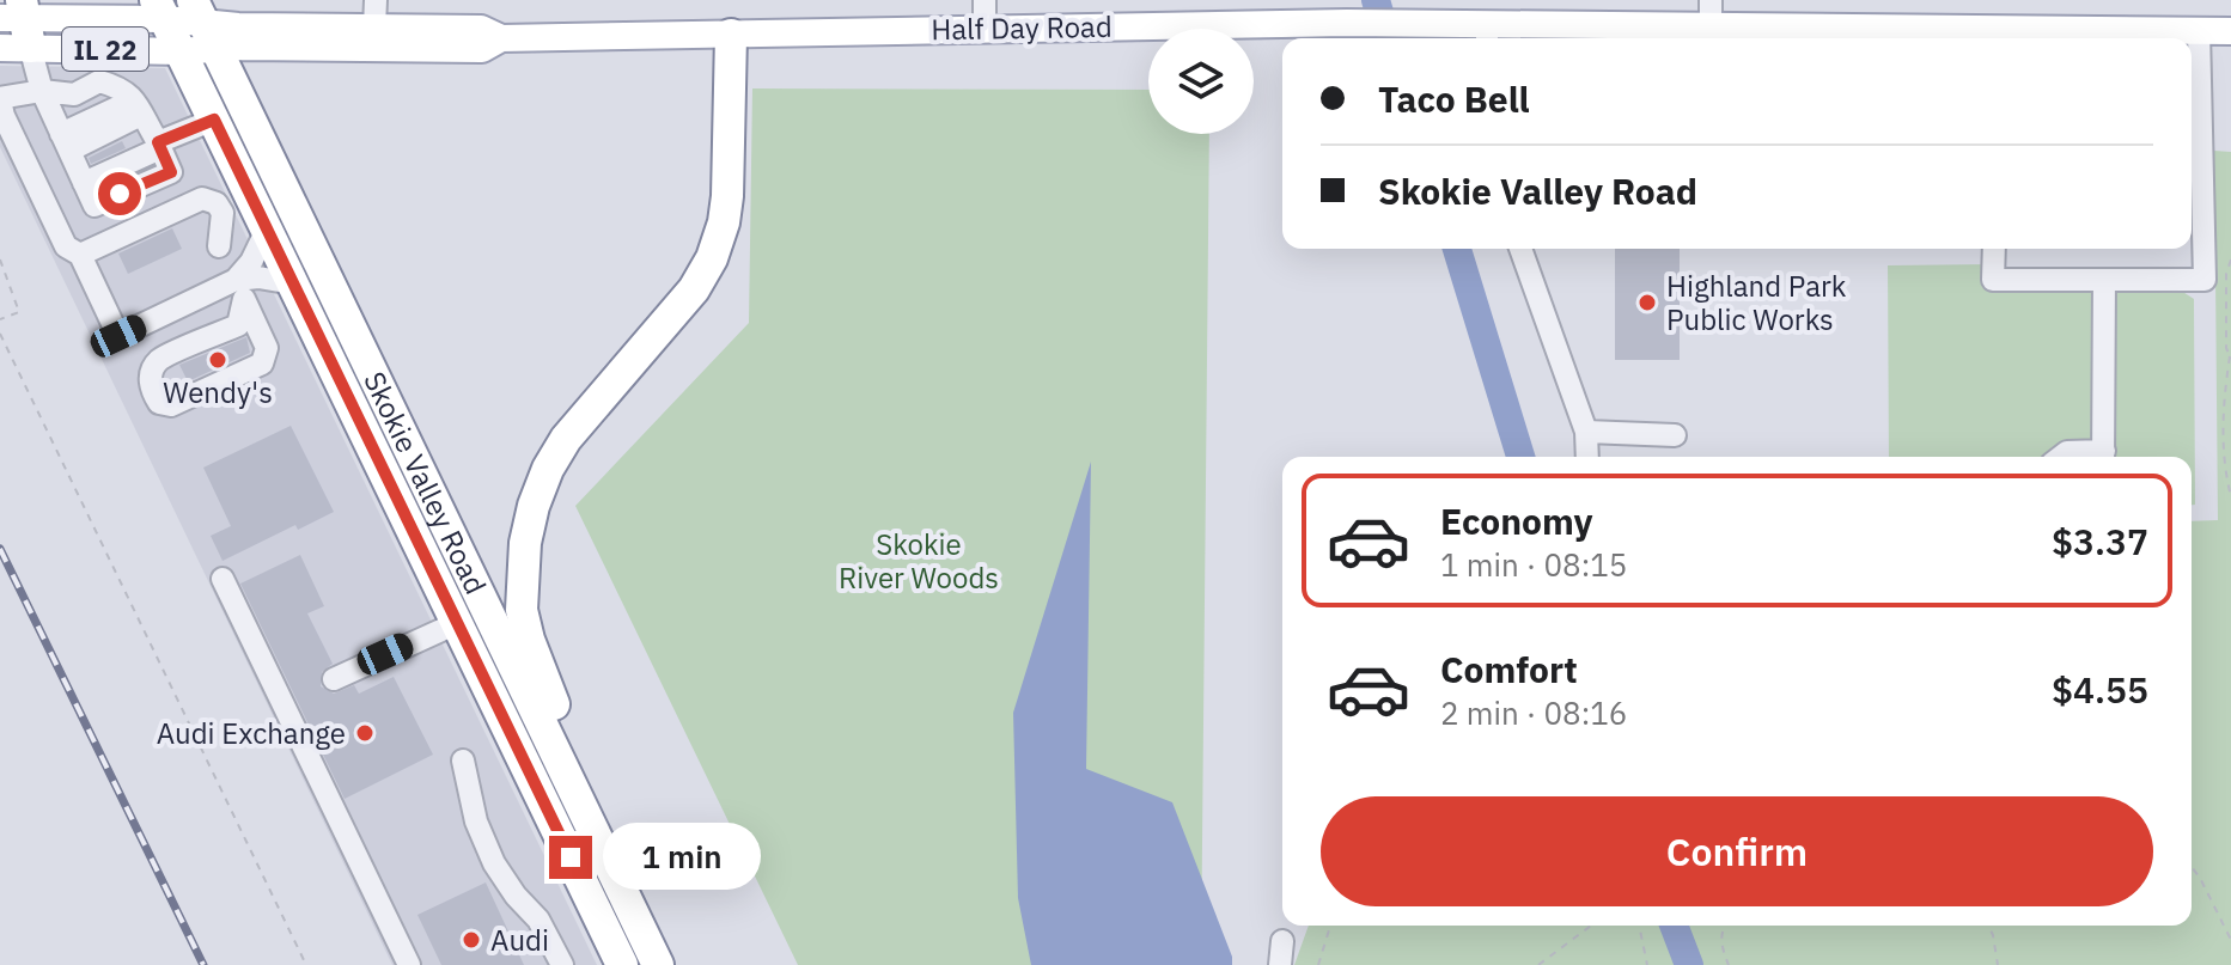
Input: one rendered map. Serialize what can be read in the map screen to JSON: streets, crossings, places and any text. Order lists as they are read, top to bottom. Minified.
{"streets":{"highway":["Skokie Valley Road"],"main road":["Half Day Road","IL 22"]},"crossings":[["Half Day Road","Skokie Valley Road"]],"parks":["Skokie River Woods"],"places":["Highland Park Public Works","Wendy's","Audi Exchange","Audi"],"page":{"banner":["Taco Bell","Skokie Valley Road"],"list":[{"name":"Economy","note":"1 min · 08:15","value":"$3.37"},{"name":"Comfort","note":"2 min · 08:16","value":"$4.55"}],"buttons":"Confirm","bubble":"1 min"}}
